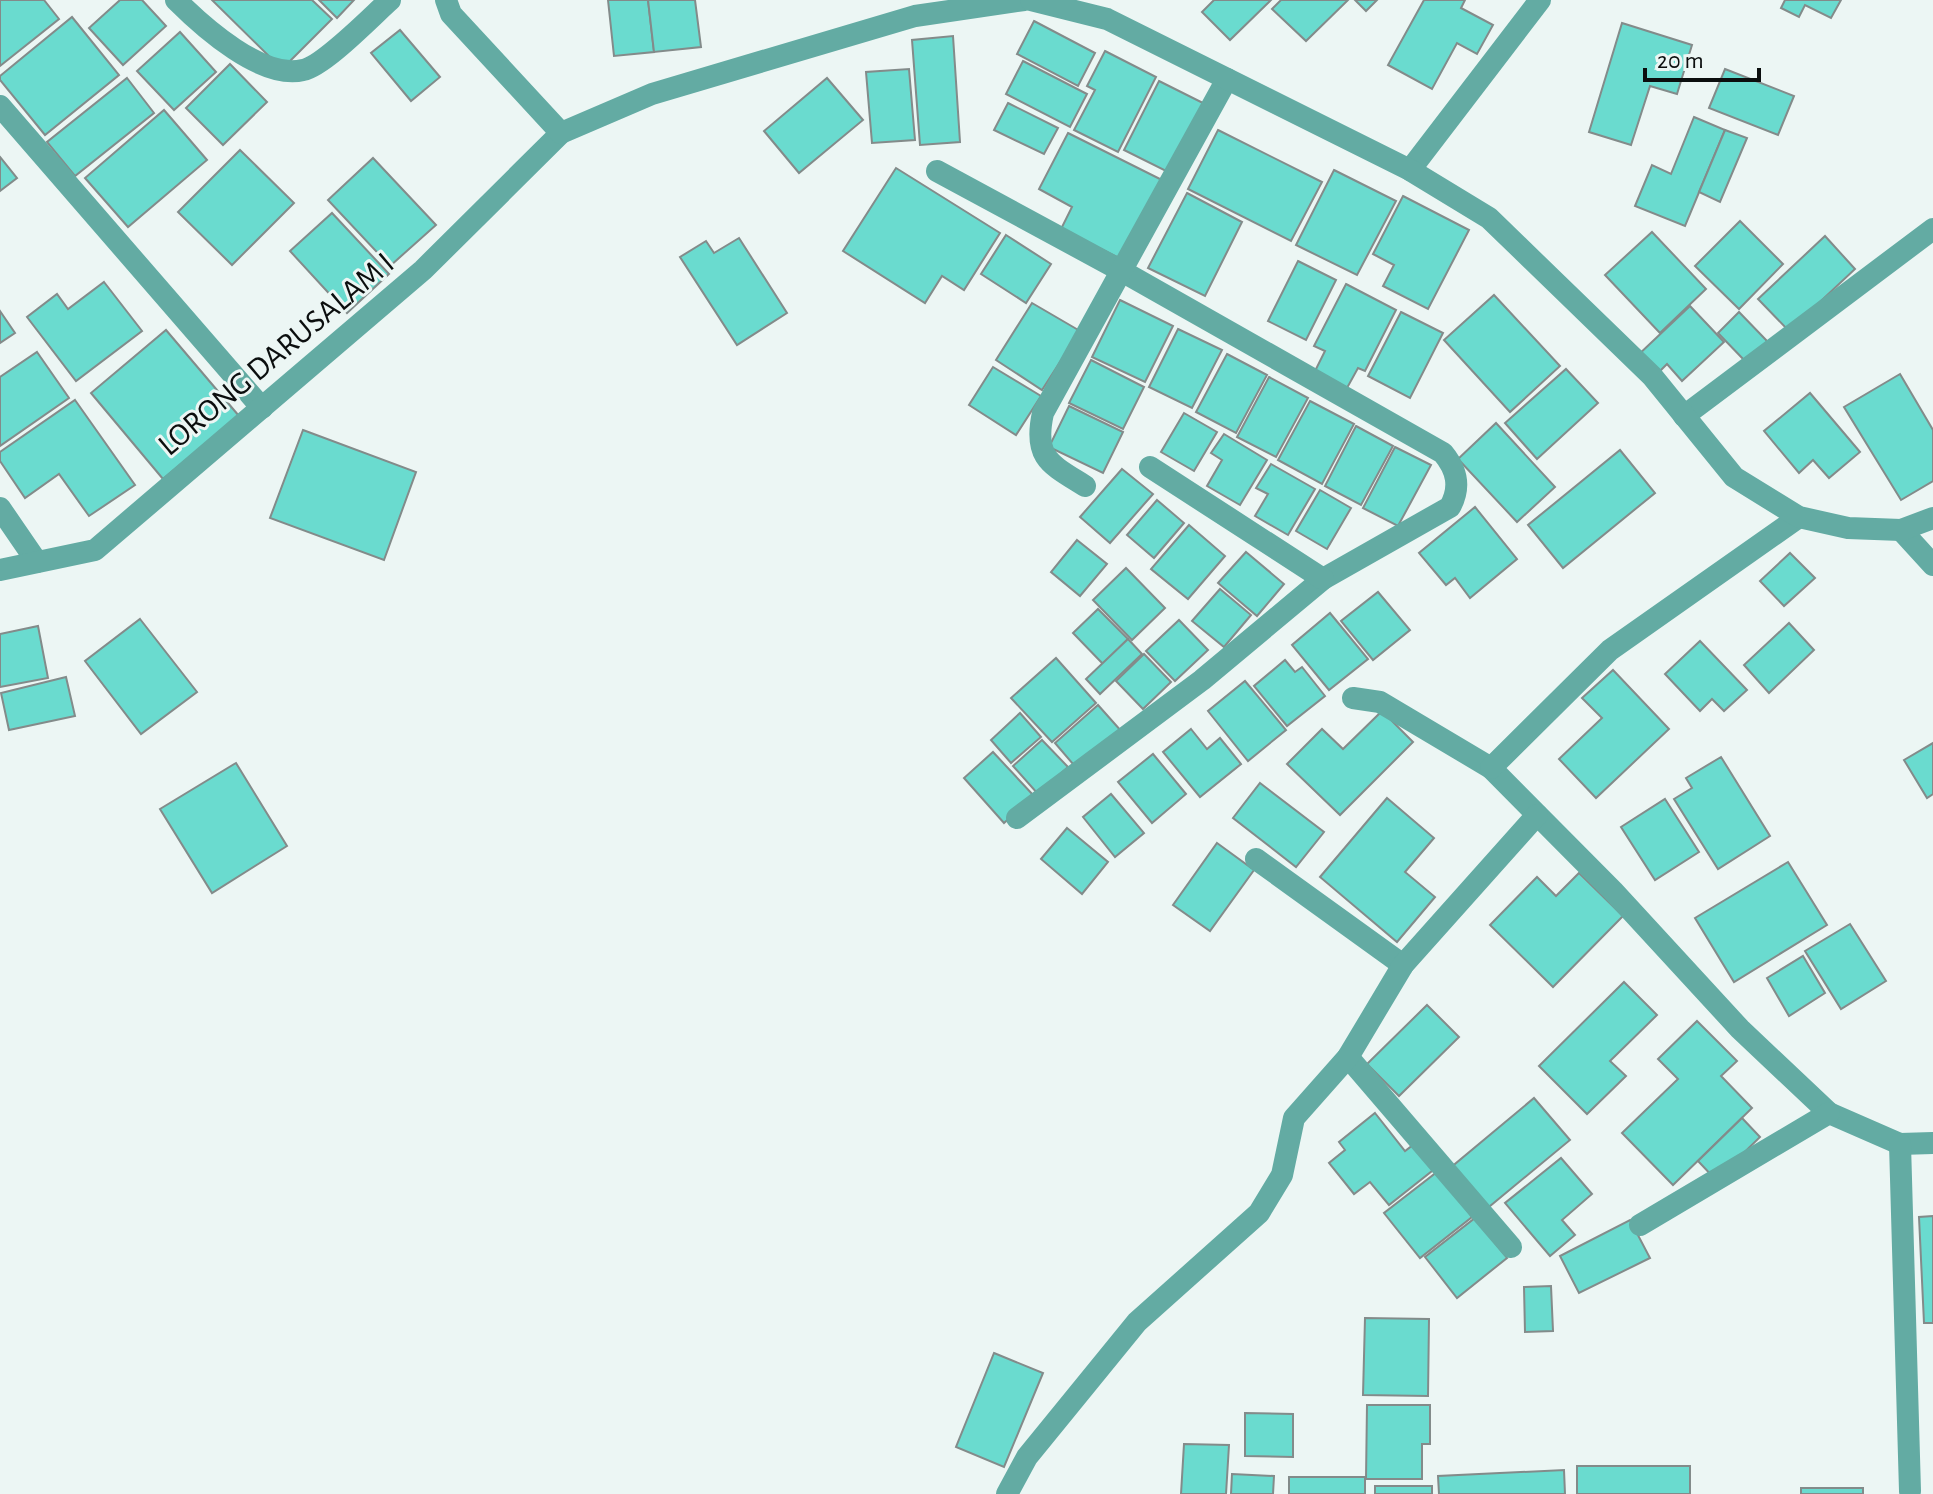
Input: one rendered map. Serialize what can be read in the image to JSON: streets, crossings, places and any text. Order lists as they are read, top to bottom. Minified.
{"streets":{"street":["LORONG DARUSALAM I"]},"scale_bar":"20 m"}
